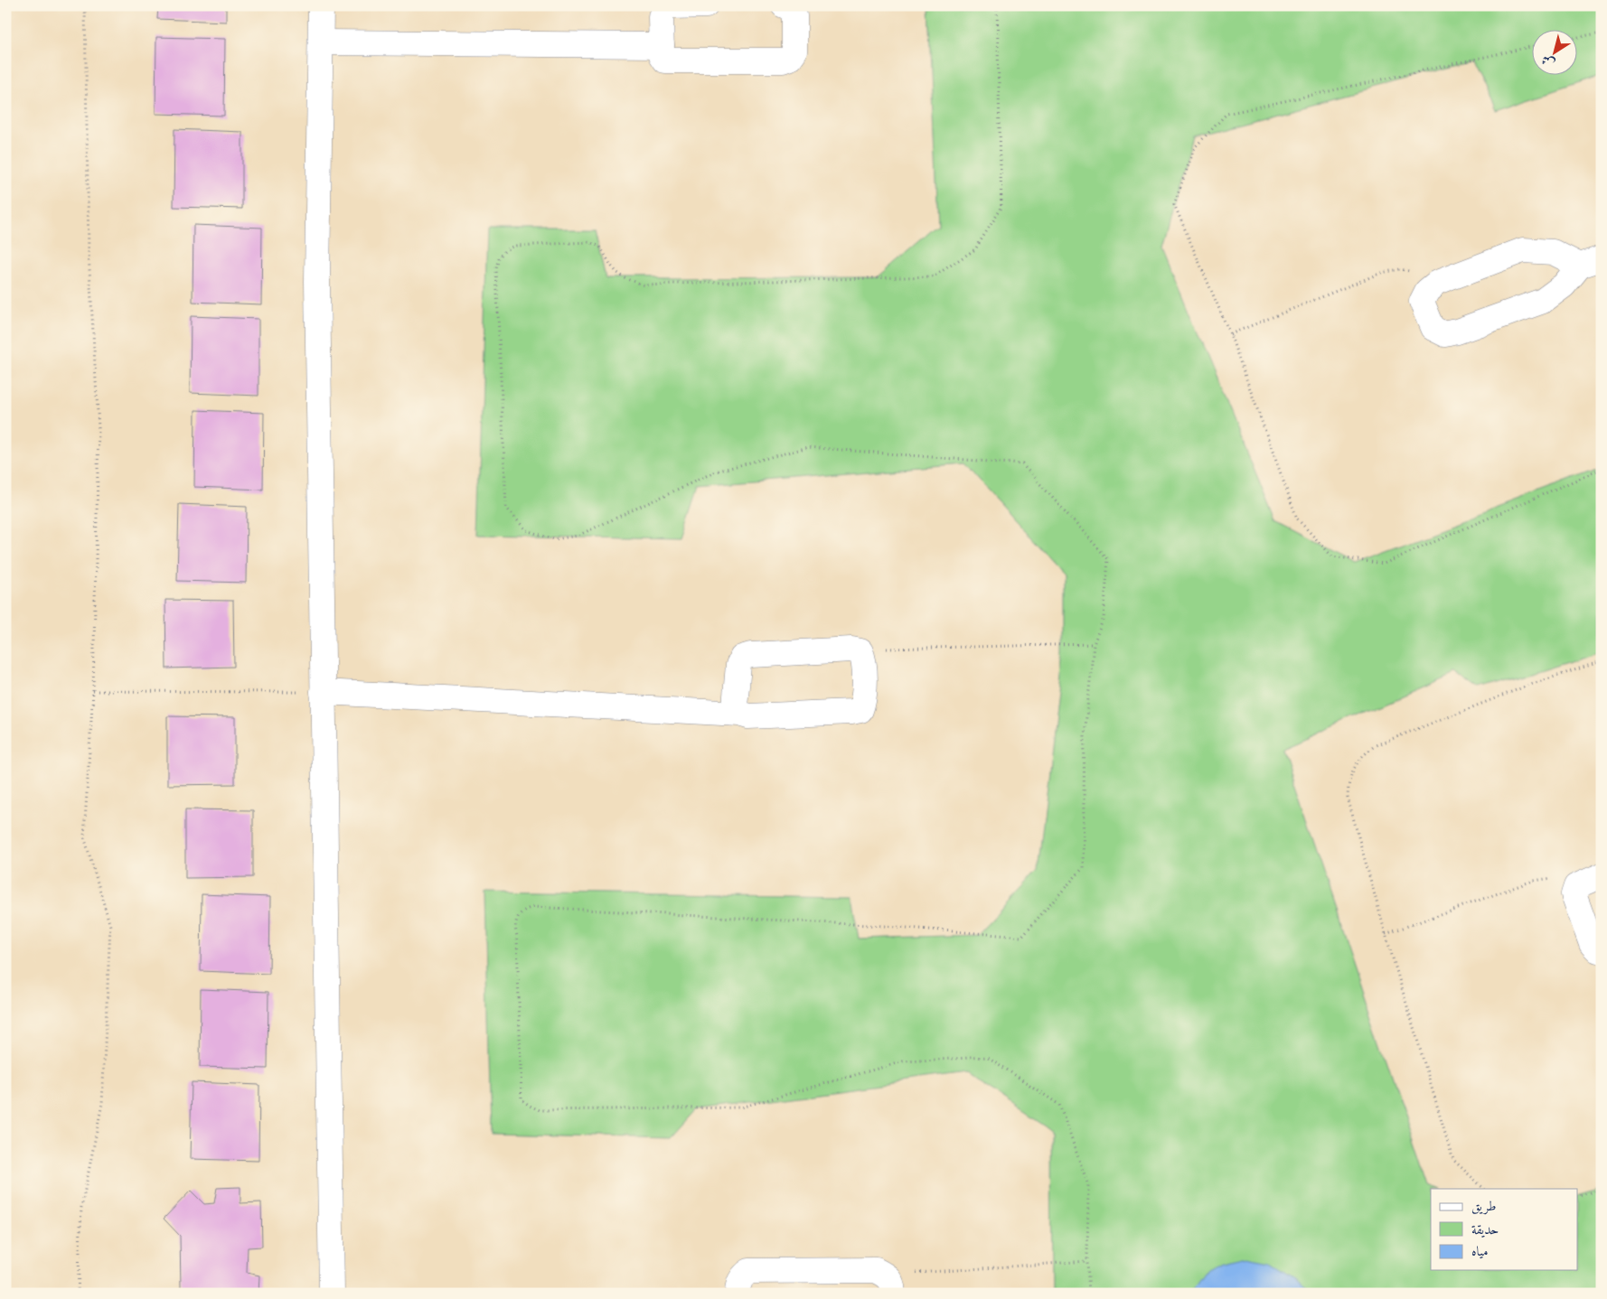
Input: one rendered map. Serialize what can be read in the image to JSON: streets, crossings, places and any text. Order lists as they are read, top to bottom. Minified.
{"legend":["طريق","حديقة","مياه"],"north":"bottom left"}
